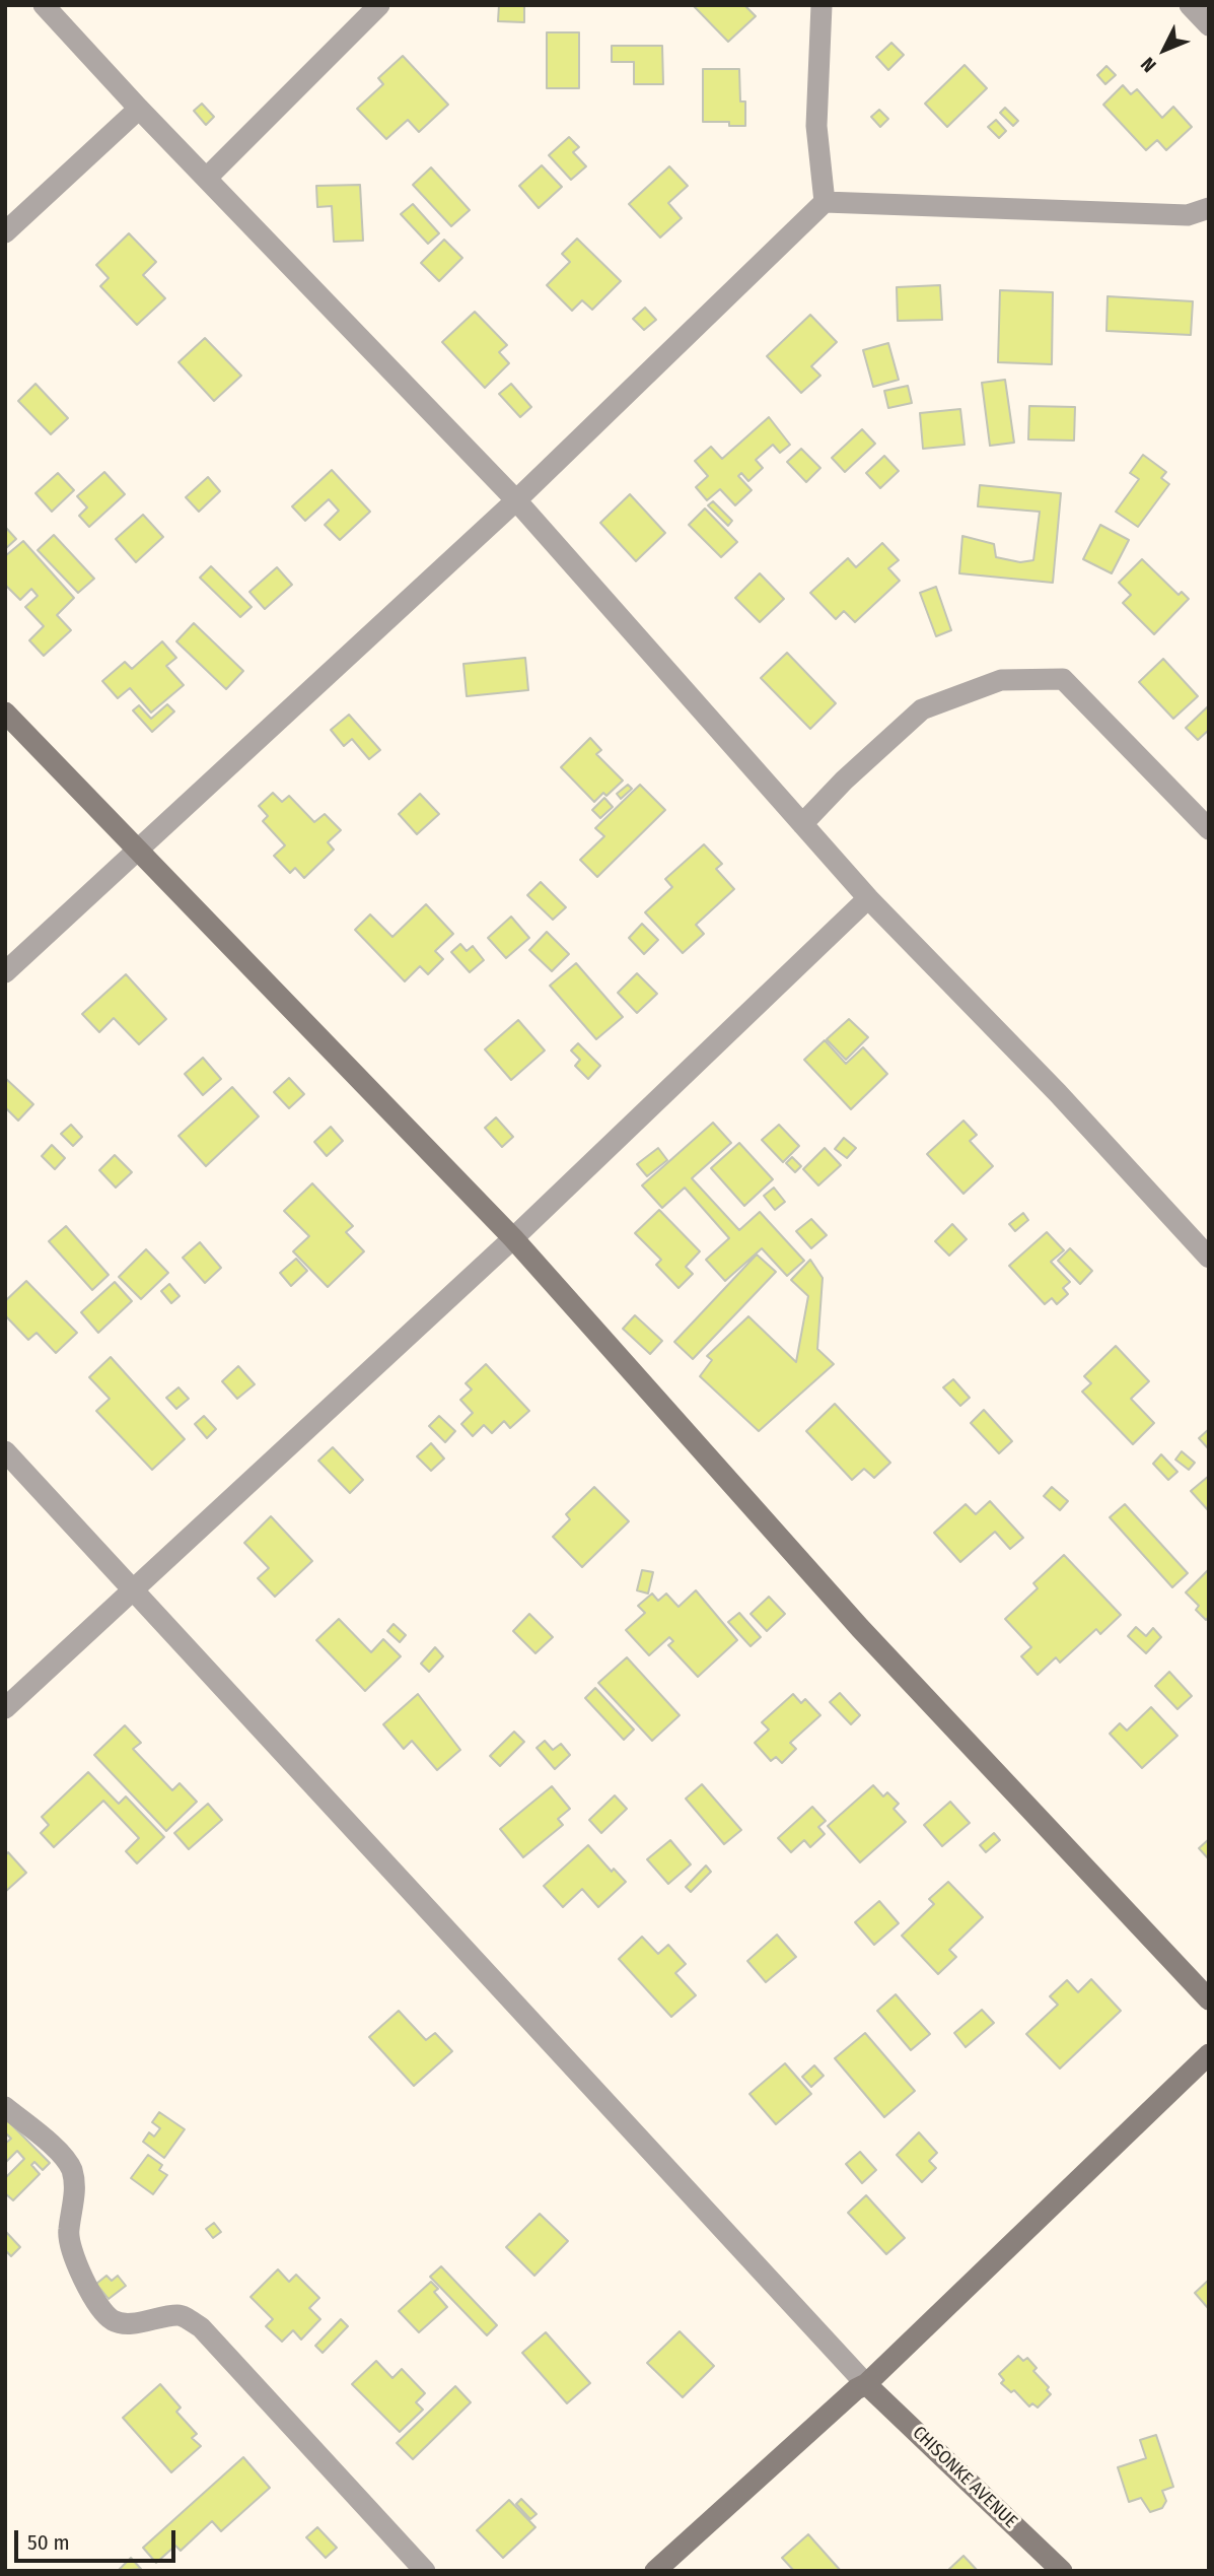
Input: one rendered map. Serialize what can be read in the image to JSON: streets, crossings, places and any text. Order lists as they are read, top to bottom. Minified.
{"streets":{"street":["CHISONKE AVENUE"]},"scale_bar":"50 m","north":"bottom left"}
